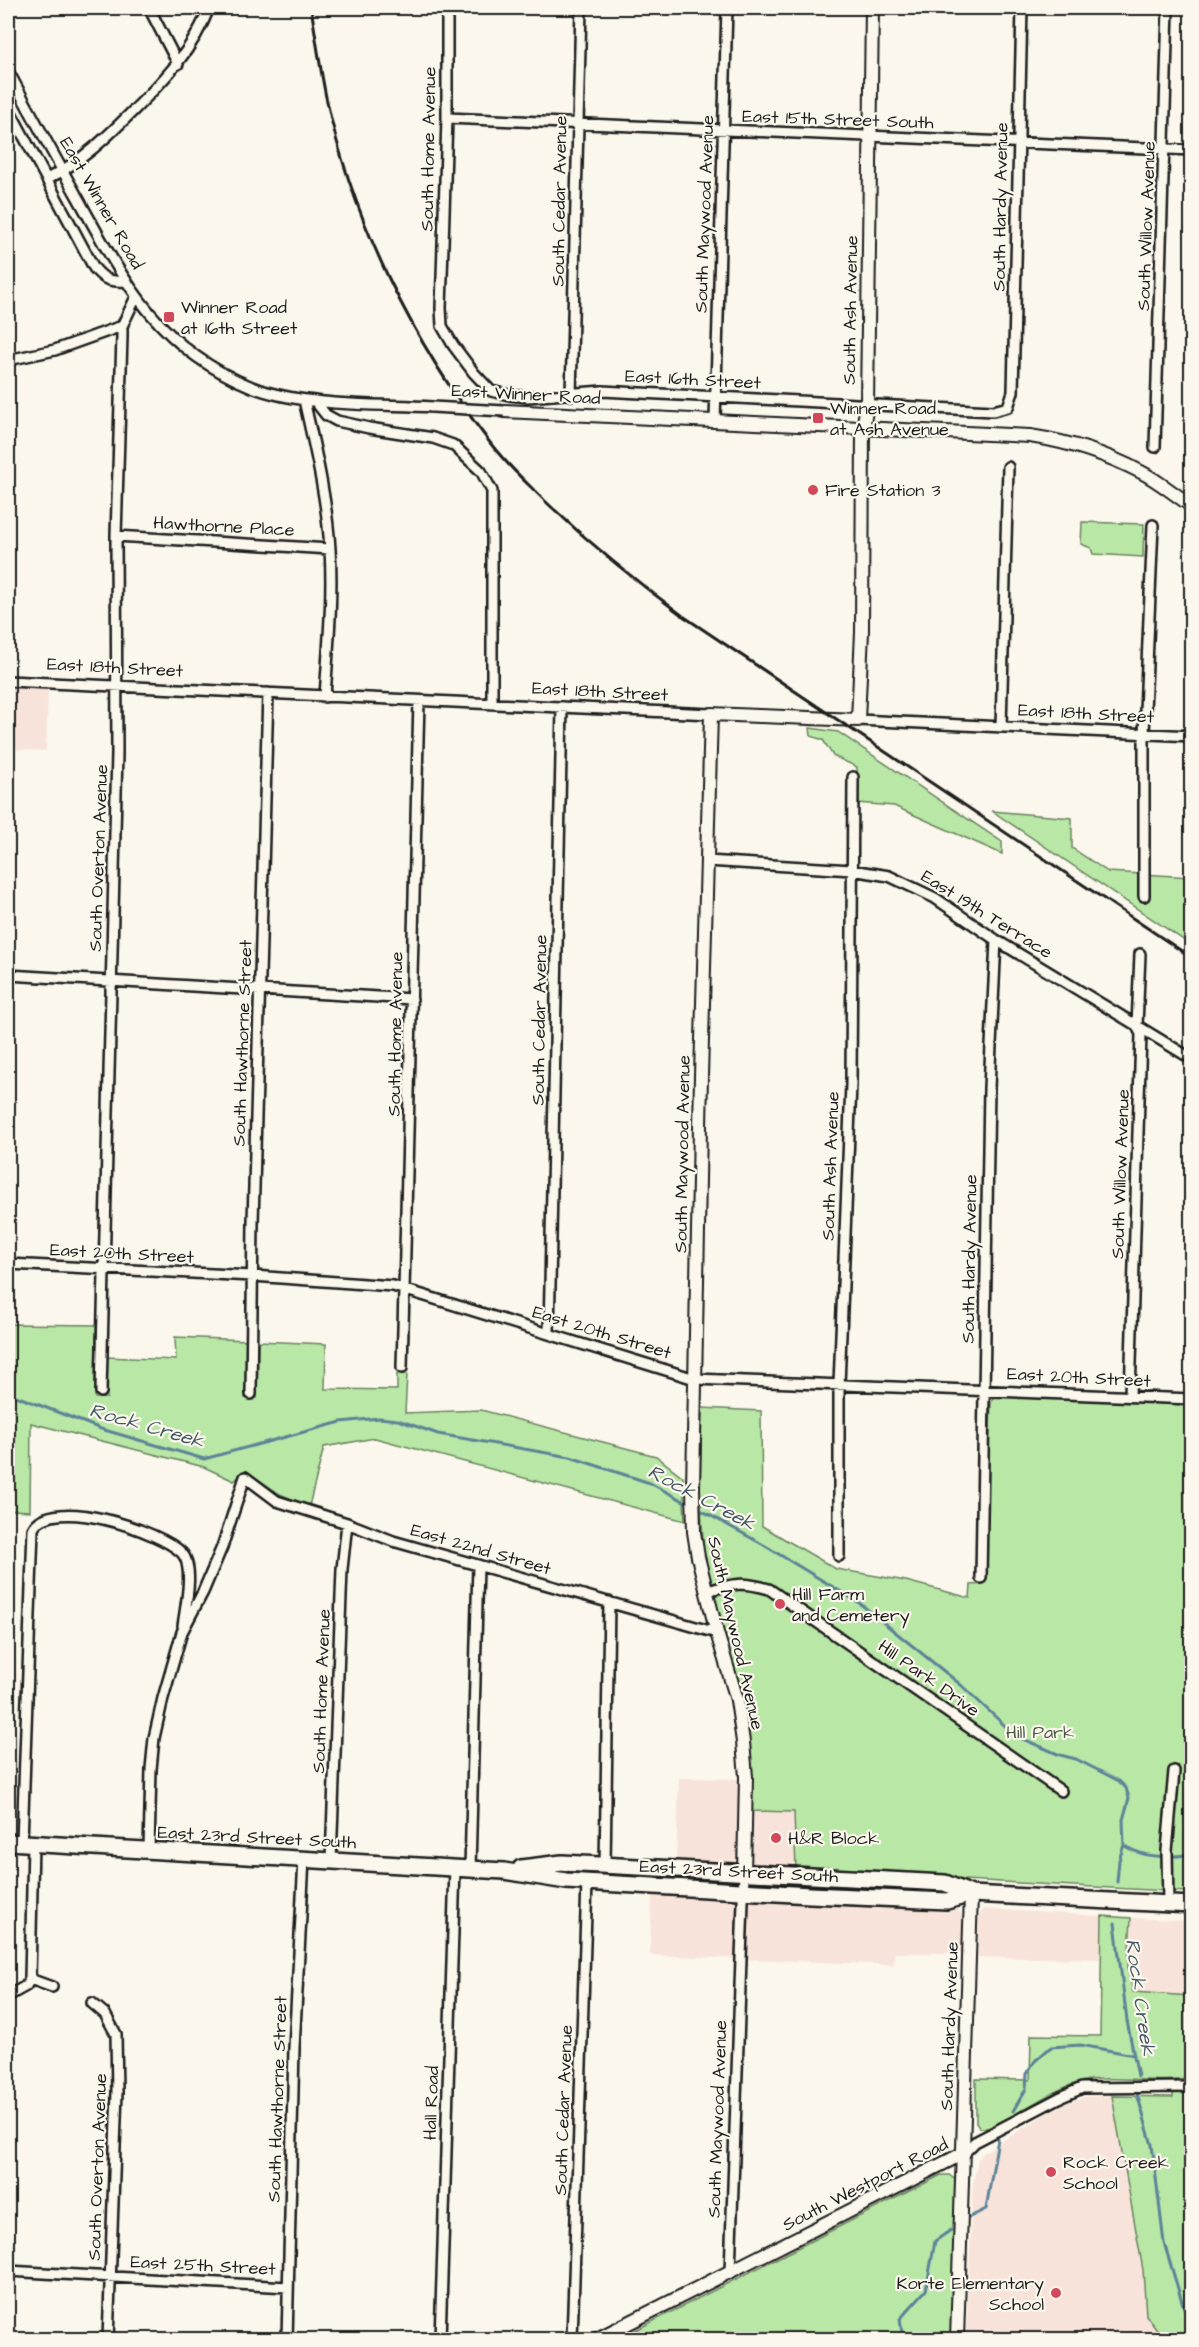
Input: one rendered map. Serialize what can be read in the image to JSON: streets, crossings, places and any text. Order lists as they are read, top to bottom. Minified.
{"streets":{"main road":["East 23rd Street South"],"street":["East 15th Street South","South Home Avenue","South Cedar Avenue","East Winner Road","South Hardy Avenue","South Maywood Avenue","South Willow Avenue","South Ash Avenue","East 16th Street","Hawthorne Place","East 18th Street","South Overton Avenue","East 19th Terrace","South Hawthorne Street","East 20th Street","East 22nd Street","Hill Park Drive","Hall Road","South Westport Road","East 25th Street"]},"crossings":[["East 15th Street South","South Home Avenue"],["East 15th Street South","South Cedar Avenue"],["East 15th Street South","South Hardy Avenue"],["East 15th Street South","South Maywood Avenue"],["East 15th Street South","South Willow Avenue"],["East 15th Street South","South Ash Avenue"],["South Home Avenue","East 16th Street"],["South Home Avenue","East 18th Street"],["South Home Avenue","East 20th Street"],["South Home Avenue","East 22nd Street"],["South Home Avenue","East 23rd Street South"],["South Cedar Avenue","East 16th Street"],["South Cedar Avenue","East 18th Street"],["South Cedar Avenue","East 20th Street"],["South Cedar Avenue","East 23rd Street South"],["East Winner Road","South Maywood Avenue"],["East Winner Road","South Ash Avenue"],["South Hardy Avenue","East 16th Street"],["South Hardy Avenue","East 19th Terrace"],["South Hardy Avenue","East 20th Street"],["South Hardy Avenue","East 23rd Street South"],["South Hardy Avenue","South Westport Road"],["South Maywood Avenue","East 16th Street"],["South Maywood Avenue","East 18th Street"],["South Maywood Avenue","East 19th Terrace"],["South Maywood Avenue","East 20th Street"],["South Maywood Avenue","East 22nd Street"],["South Maywood Avenue","Hill Park Drive"],["South Maywood Avenue","East 23rd Street South"],["South Maywood Avenue","South Westport Road"],["South Willow Avenue","East 19th Terrace"],["South Willow Avenue","East 20th Street"],["South Ash Avenue","East 16th Street"],["South Ash Avenue","East 18th Street"],["South Ash Avenue","East 19th Terrace"],["South Ash Avenue","East 20th Street"],["Hawthorne Place","South Overton Avenue"],["East 18th Street","South Overton Avenue"],["East 18th Street","South Hawthorne Street"],["South Overton Avenue","East 20th Street"],["South Overton Avenue","East 25th Street"],["South Hawthorne Street","East 20th Street"],["South Hawthorne Street","East 23rd Street South"],["South Hawthorne Street","East 25th Street"],["East 22nd Street","Hall Road"],["East 23rd Street South","Hall Road"]],"water":["Rock Creek"],"parks":["Hill Park"],"places":{"transit":["Winner Road at 16th Street","Winner Road at Ash Avenue"],"other":["Fire Station 3","Hill Farm and Cemetery","H&R Block","Rock Creek School","Korte Elementary School"]}}
